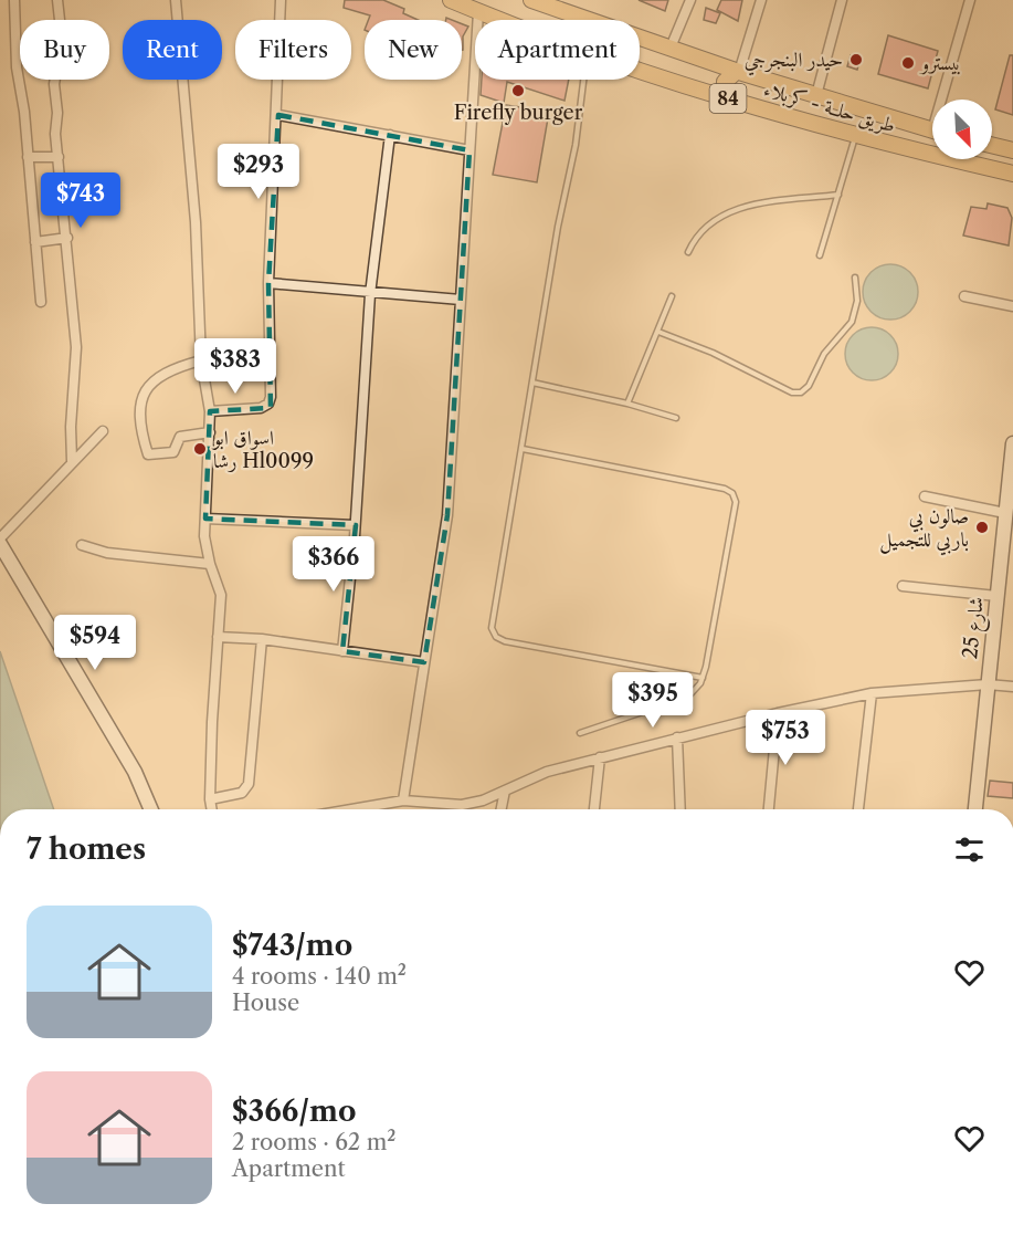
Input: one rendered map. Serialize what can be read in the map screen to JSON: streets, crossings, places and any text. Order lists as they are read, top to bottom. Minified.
{"streets":{"main road":["84","طريق حلــة - كربلاء"],"street":["شارع 25"]},"places":["حيدر البنجرجي","بيسترو","Firefly burger","اسواق ابو رشا Hl0099","صالون بي باربي للتجميل"],"north":"bottom right","page":{"chip":["Buy","Rent","Filters","New","Apartment"],"price":["$293","$743","$383","$366","$594","$395","$753"],"heading":"7 homes","list":[{"name":"$743/mo","note":"4 rooms · 140 m² · House"},{"name":"$366/mo","note":"2 rooms · 62 m² · Apartment"}]}}
